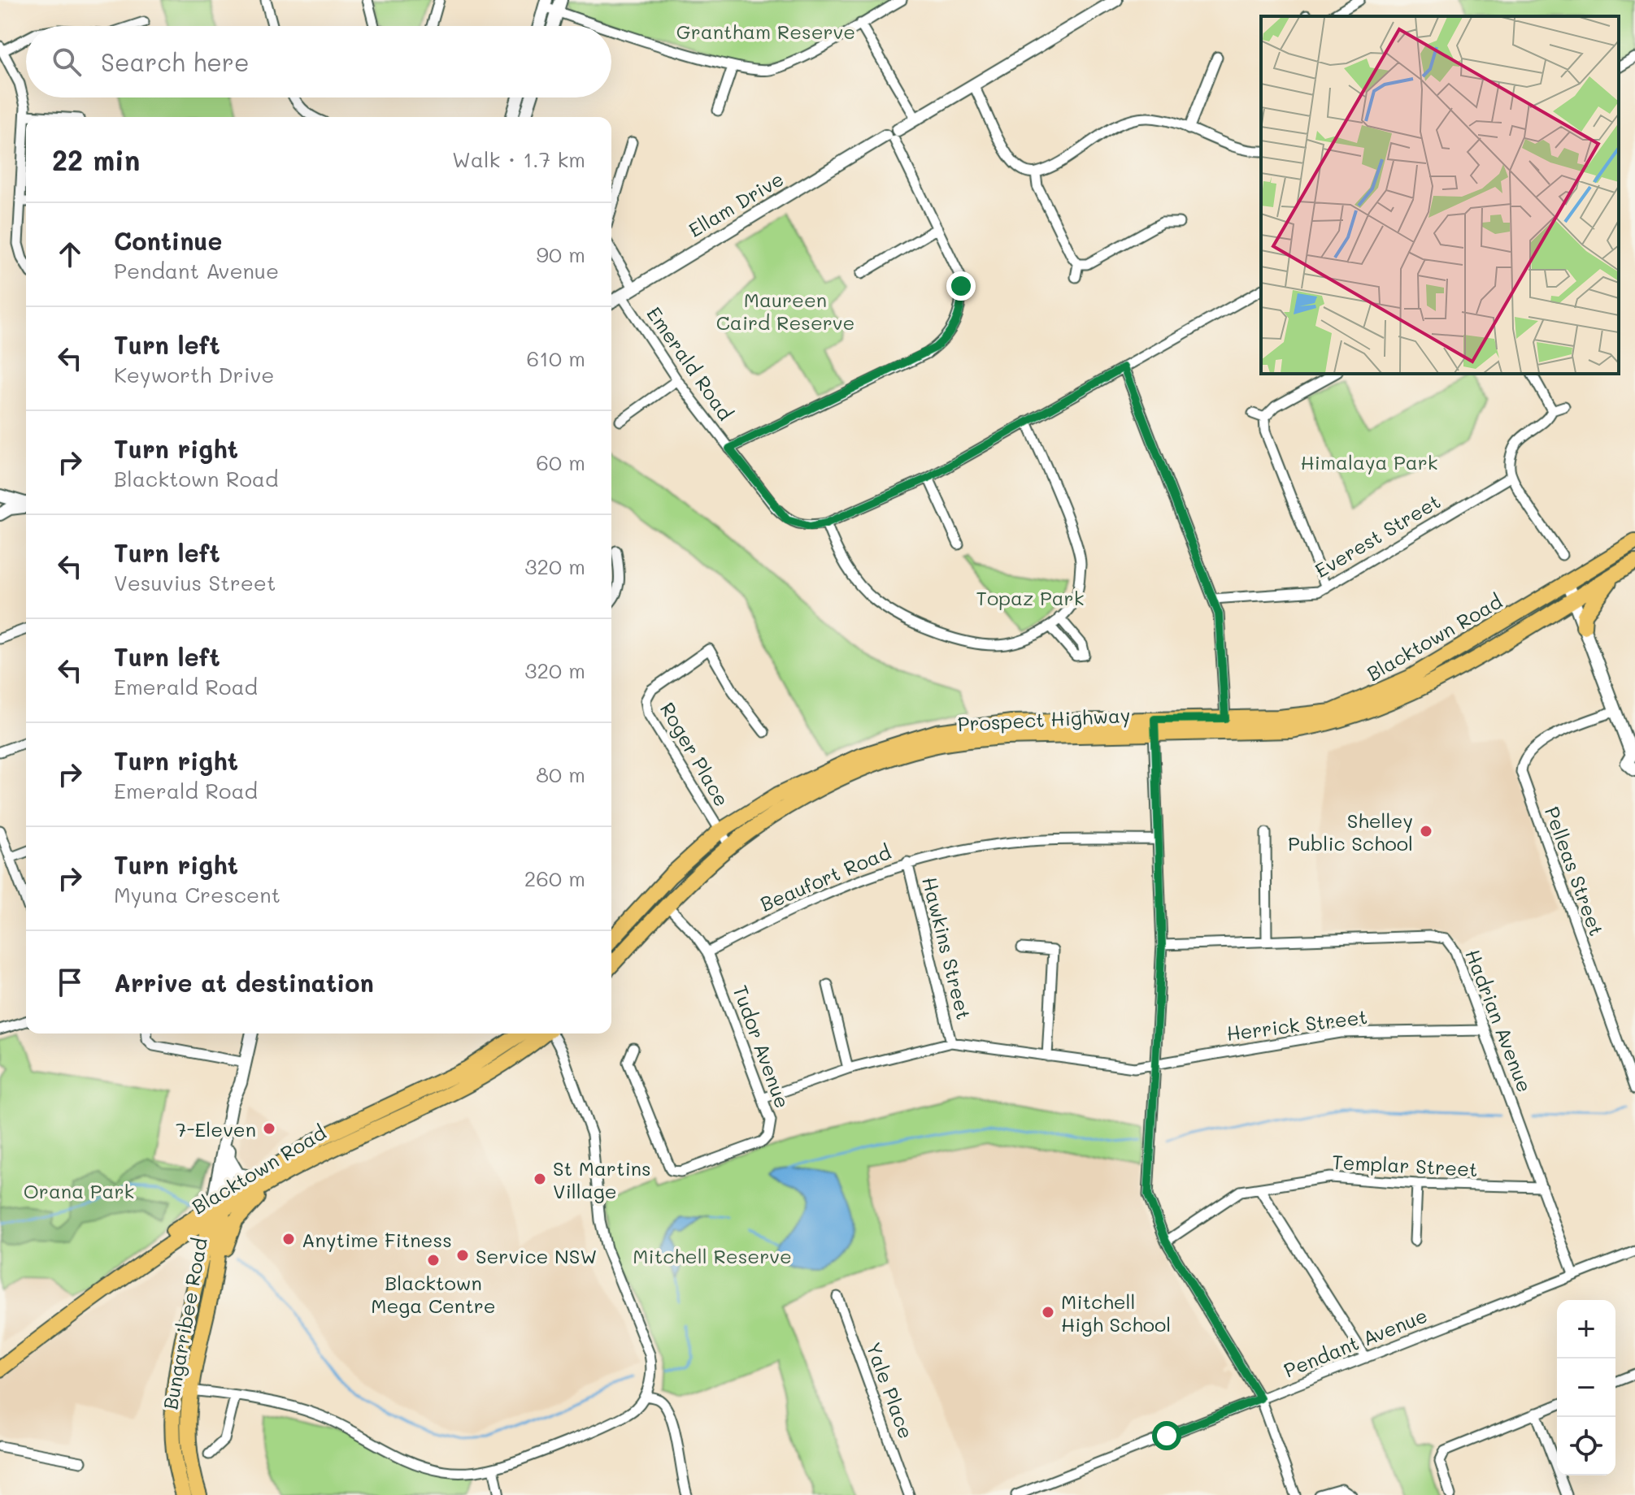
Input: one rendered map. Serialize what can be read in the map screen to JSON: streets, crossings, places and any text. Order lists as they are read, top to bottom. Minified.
{"streets":{"main road":["Blacktown Road","Prospect Highway","Bungarribee Road"],"street":["Ellam Drive","Emerald Road","Everest Street","Roger Place","Pelleas Street","Beaufort Road","Hawkins Street","Hadrian Avenue","Herrick Street","Tudor Avenue","Templar Street","Pendant Avenue","Yale Place"]},"crossings":[["Ellam Drive","Emerald Road"],["Blacktown Road","Prospect Highway"],["Blacktown Road","Roger Place"],["Blacktown Road","Bungarribee Road"],["Prospect Highway","Roger Place"],["Prospect Highway","Tudor Avenue"],["Beaufort Road","Hawkins Street"],["Beaufort Road","Tudor Avenue"],["Hawkins Street","Herrick Street"],["Hadrian Avenue","Herrick Street"],["Hadrian Avenue","Templar Street"],["Hadrian Avenue","Pendant Avenue"]],"parks":["Grantham Reserve","Maureen Caird Reserve","Himalaya Park","Topaz Park","Orana Park","Mitchell Reserve"],"places":["Shelley Public School","7-Eleven","St Martins Village","Anytime Fitness","Service NSW","Blacktown Mega Centre","Mitchell High School"],"page":{"search":"Search here","heading":["22 min","Walk · 1.7 km"],"list":[["Continue","Pendant Avenue","90 m"],["Turn left","Keyworth Drive","610 m"],["Turn right","Blacktown Road","60 m"],["Turn left","Vesuvius Street","320 m"],["Turn left","Emerald Road","320 m"],["Turn right","Emerald Road","80 m"],["Turn right","Myuna Crescent","260 m"],"Arrive at destination"],"map_buttons":["+","−"]}}
